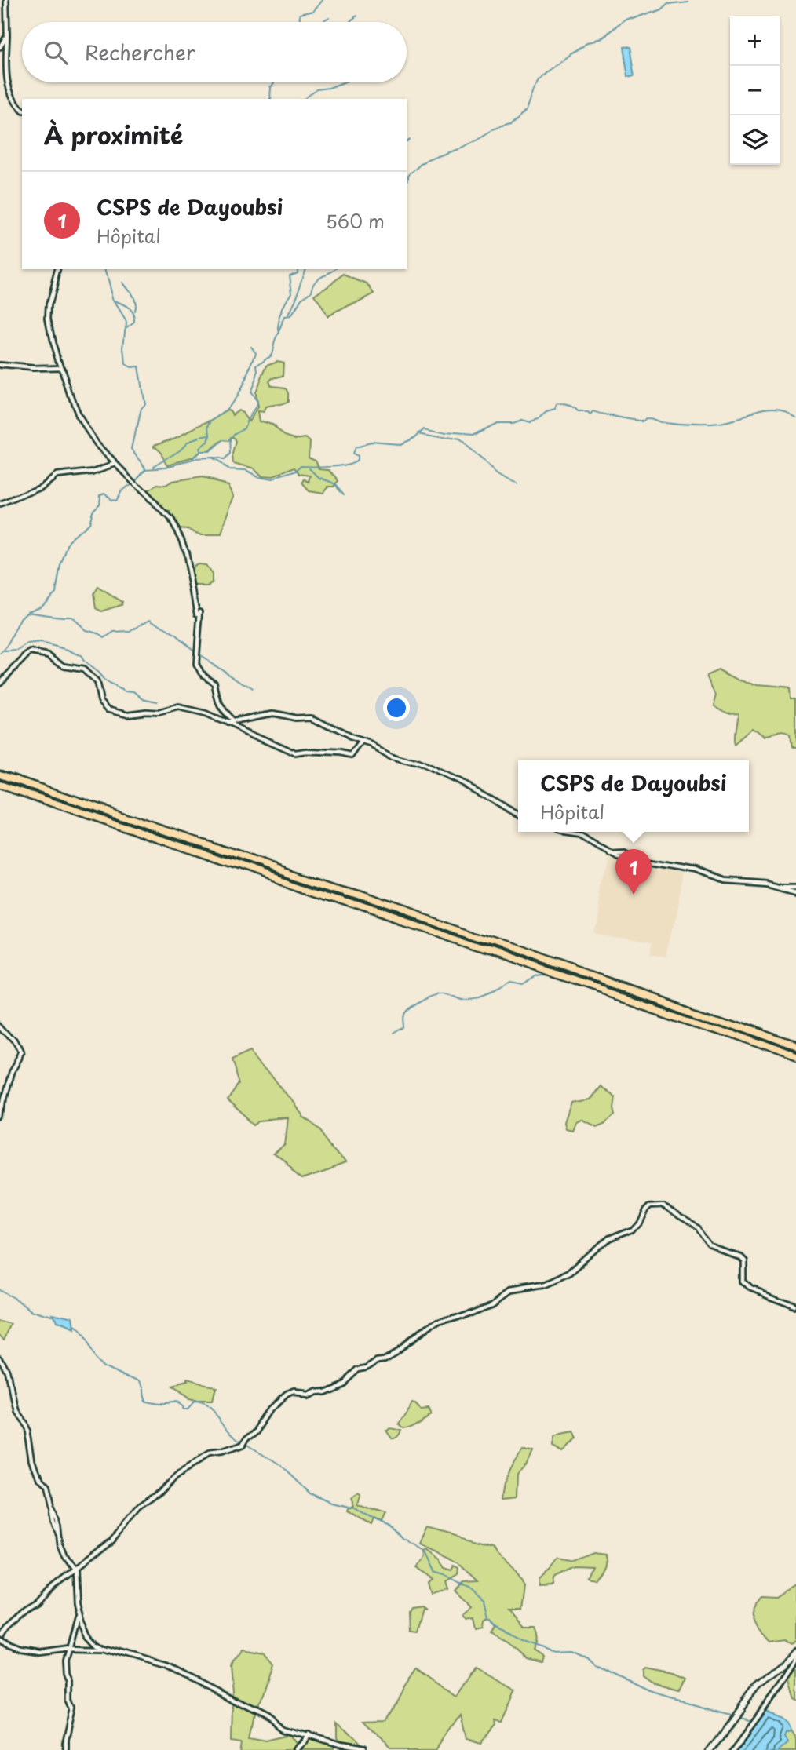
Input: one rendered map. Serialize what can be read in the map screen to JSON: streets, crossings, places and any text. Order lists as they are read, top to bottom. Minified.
{"page":{"map_buttons":["+","−"],"search":"Rechercher","heading":"À proximité","list":[{"mark":"1","name":"CSPS de Dayoubsi","note":"Hôpital","value":"560 m"}],"popup":["CSPS de Dayoubsi","Hôpital"],"pins":"1"}}
